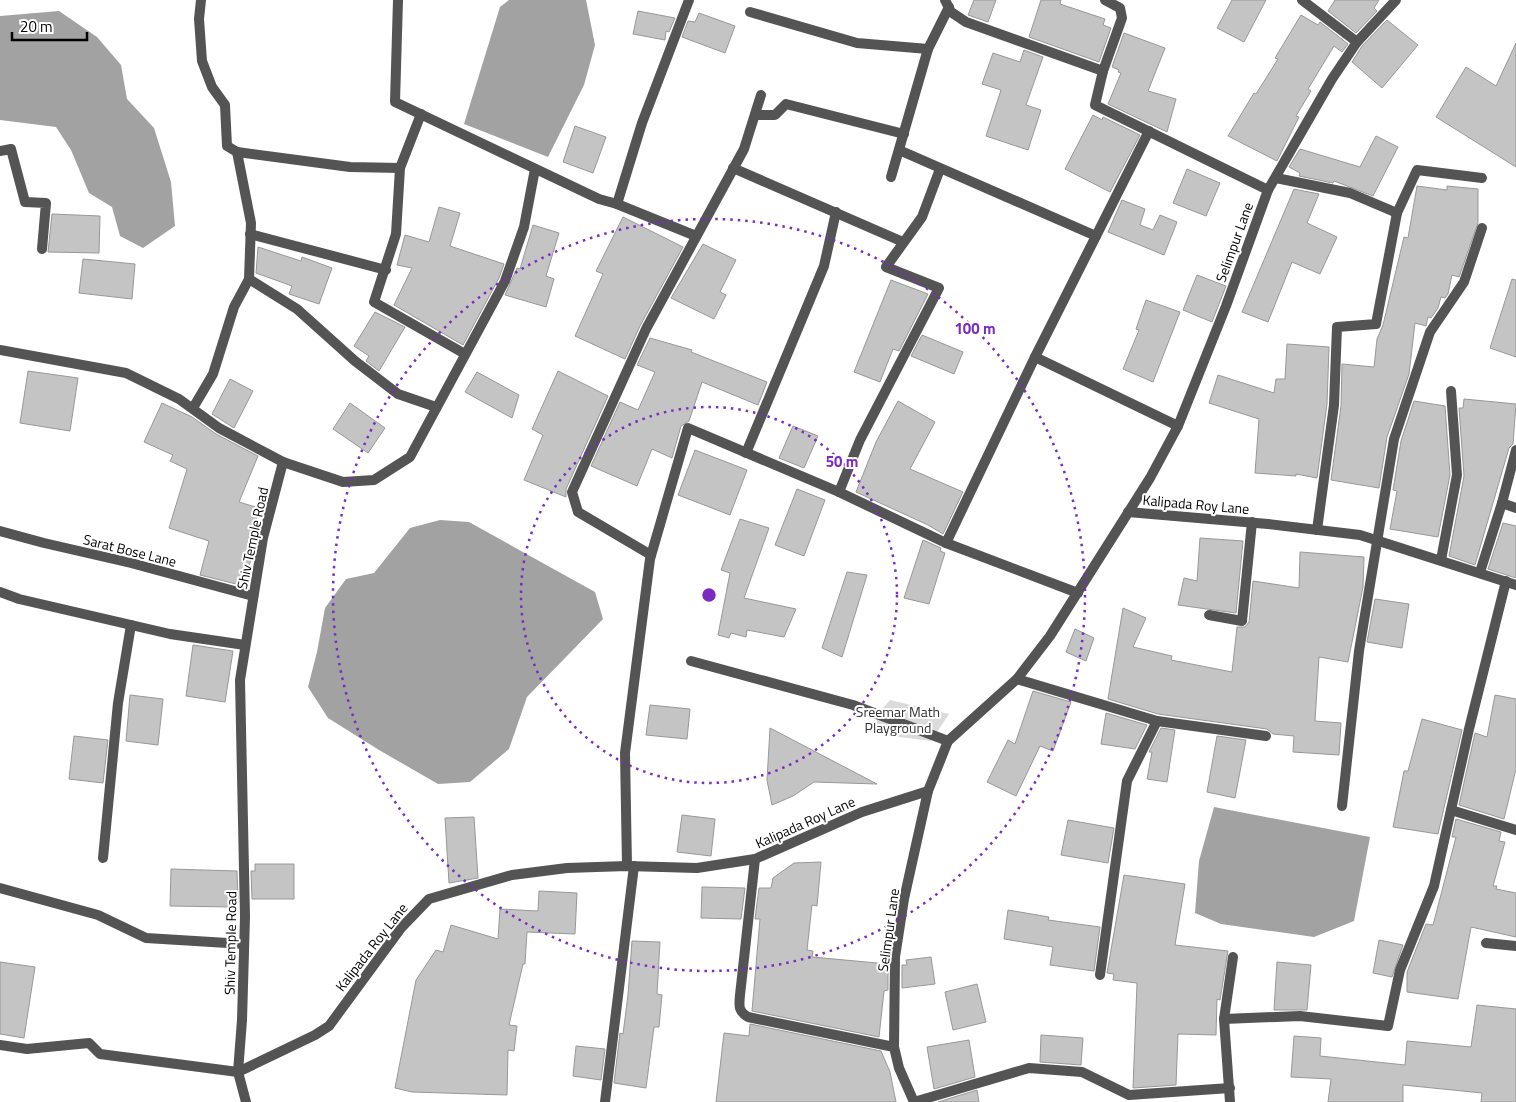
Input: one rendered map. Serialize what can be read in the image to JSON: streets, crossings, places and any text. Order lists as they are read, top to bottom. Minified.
{"streets":{"street":["Selimpur Lane","Kalipada Roy Lane","Shiv Temple Road","Sarat Bose Lane"]},"crossings":[["Selimpur Lane","Kalipada Roy Lane"],["Kalipada Roy Lane","Shiv Temple Road"],["Shiv Temple Road","Sarat Bose Lane"]],"parks":["Sreemar Math Playground"],"scale_bar":"20 m","rings":["100 m","50 m"]}
